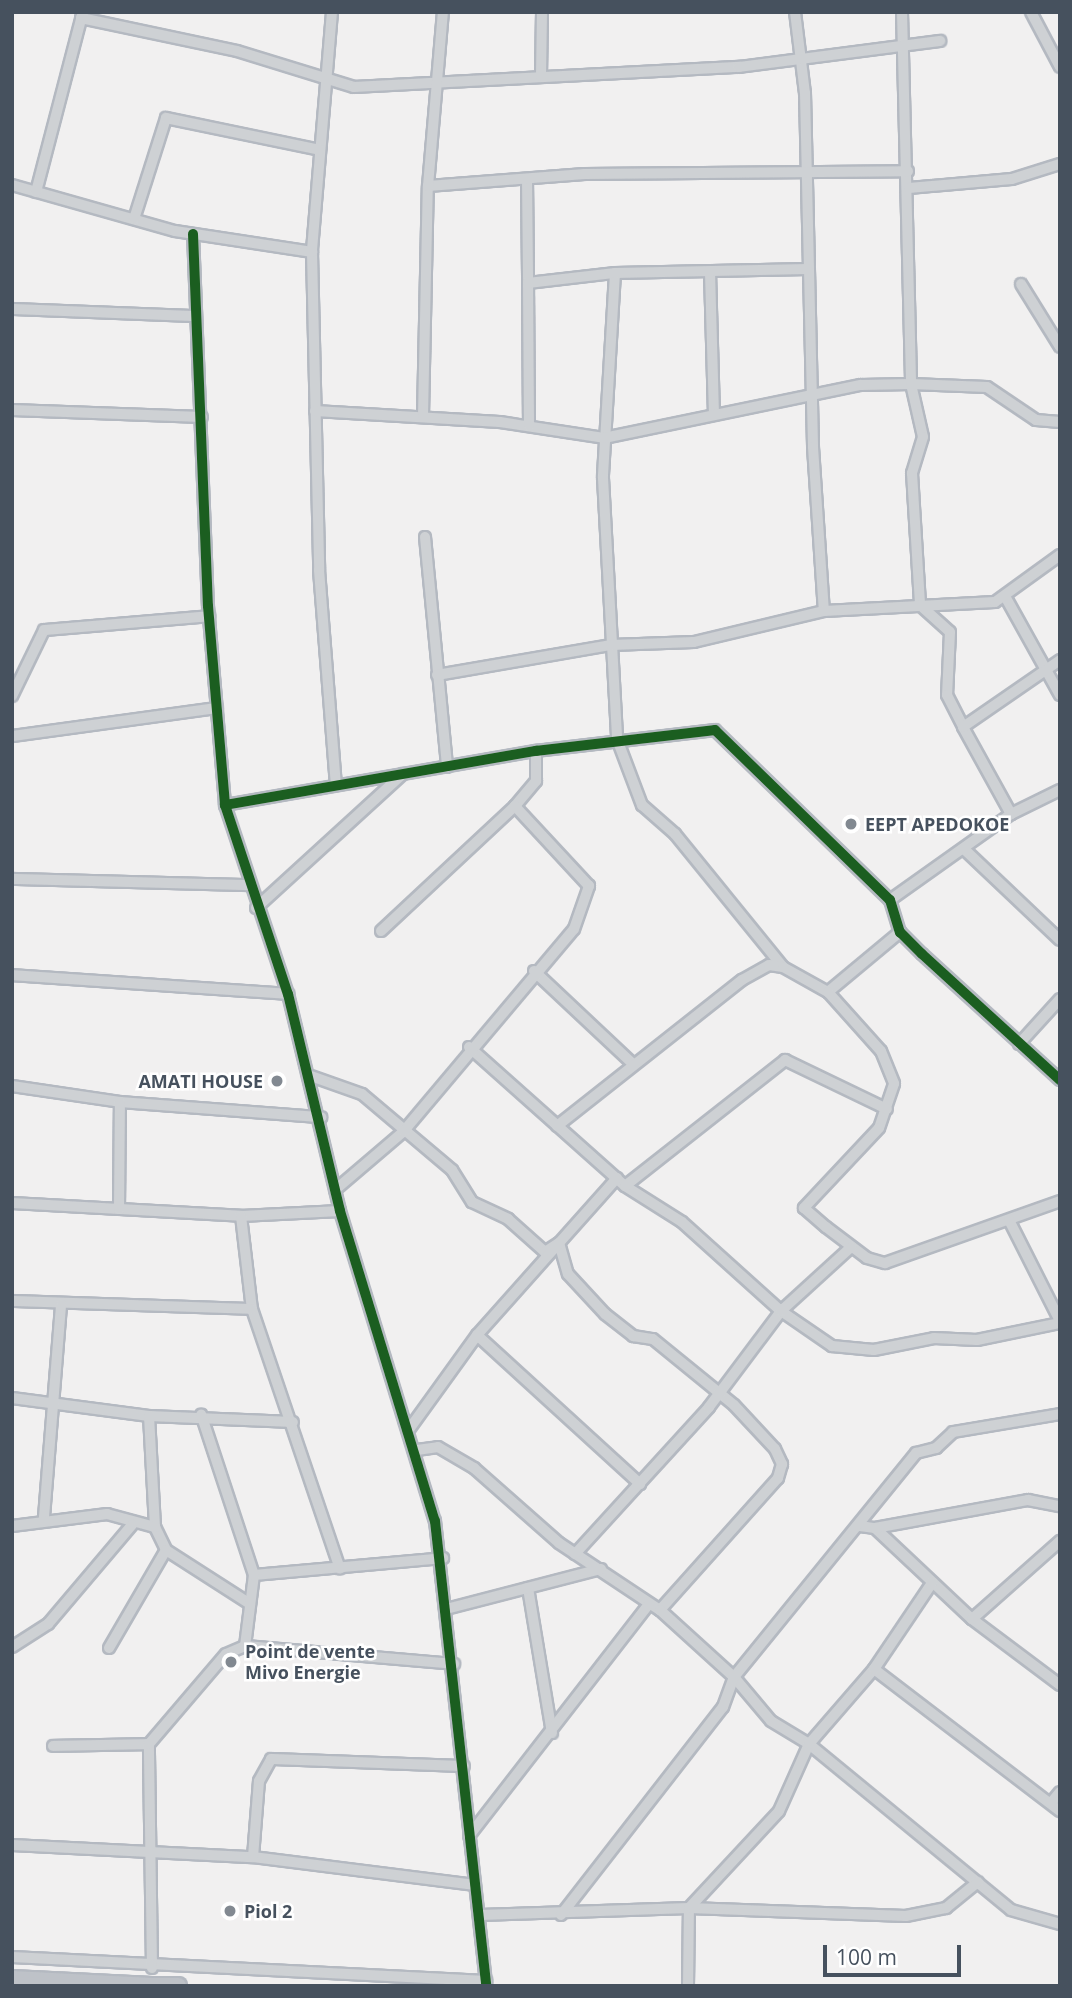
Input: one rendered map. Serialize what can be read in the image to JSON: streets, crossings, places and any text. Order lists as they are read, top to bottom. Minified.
{"places":["EEPT APEDOKOE","AMATI HOUSE","Point de vente Mivo Energie","Piol 2"],"scale_bar":"100 m"}
